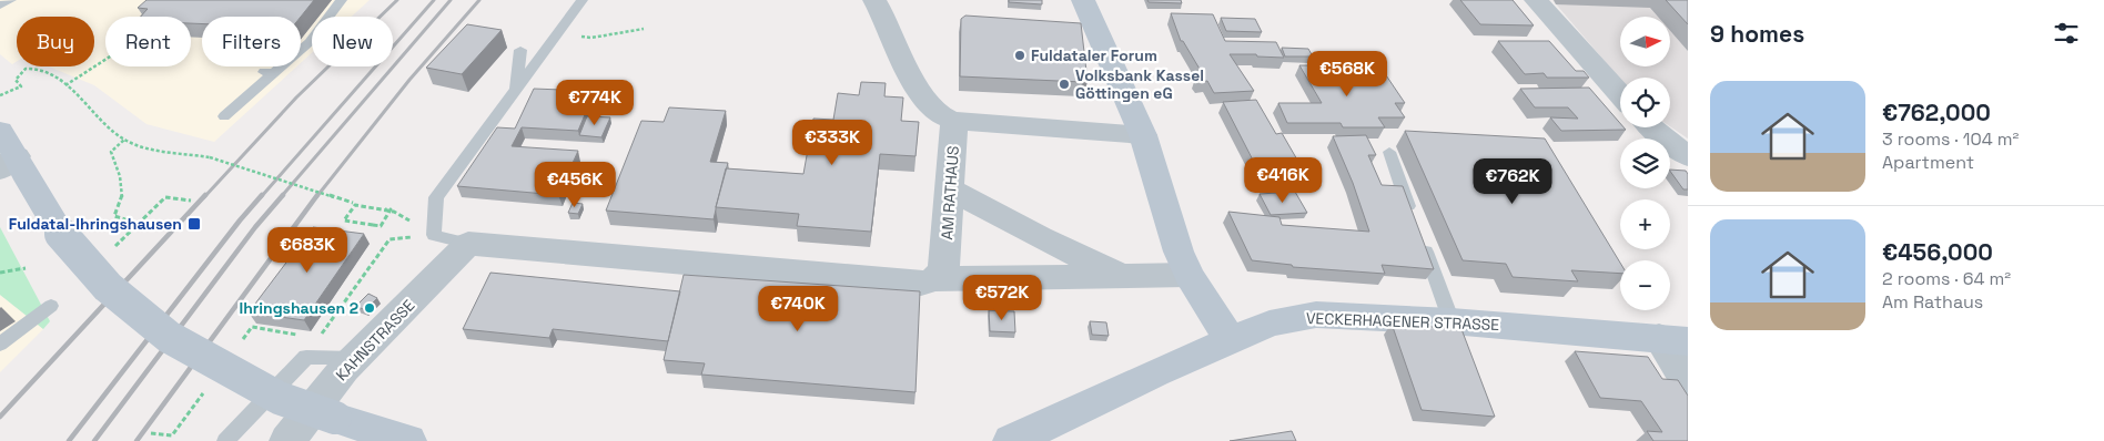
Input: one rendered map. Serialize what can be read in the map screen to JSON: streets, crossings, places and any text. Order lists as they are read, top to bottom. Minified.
{"streets":{"street":["AM RATHAUS","VECKERHAGENER STRASSE","KAHNSTRASSE"]},"places":{"other":["Fuldataler Forum","Volksbank Kassel Göttingen eG","Ihringshausen 2"],"transit":["Fuldatal-Ihringshausen"]},"north":"right","page":{"heading":"9 homes","map_buttons":["+","−"],"chip":["Buy","Rent","Filters","New"],"price":["€568K","€774K","€333K","€416K","€762K","€456K","€683K","€572K","€740K"],"list":[{"name":"€762,000","note":"3 rooms · 104 m² · Apartment"},{"name":"€456,000","note":"2 rooms · 64 m² · Am Rathaus"}]}}
